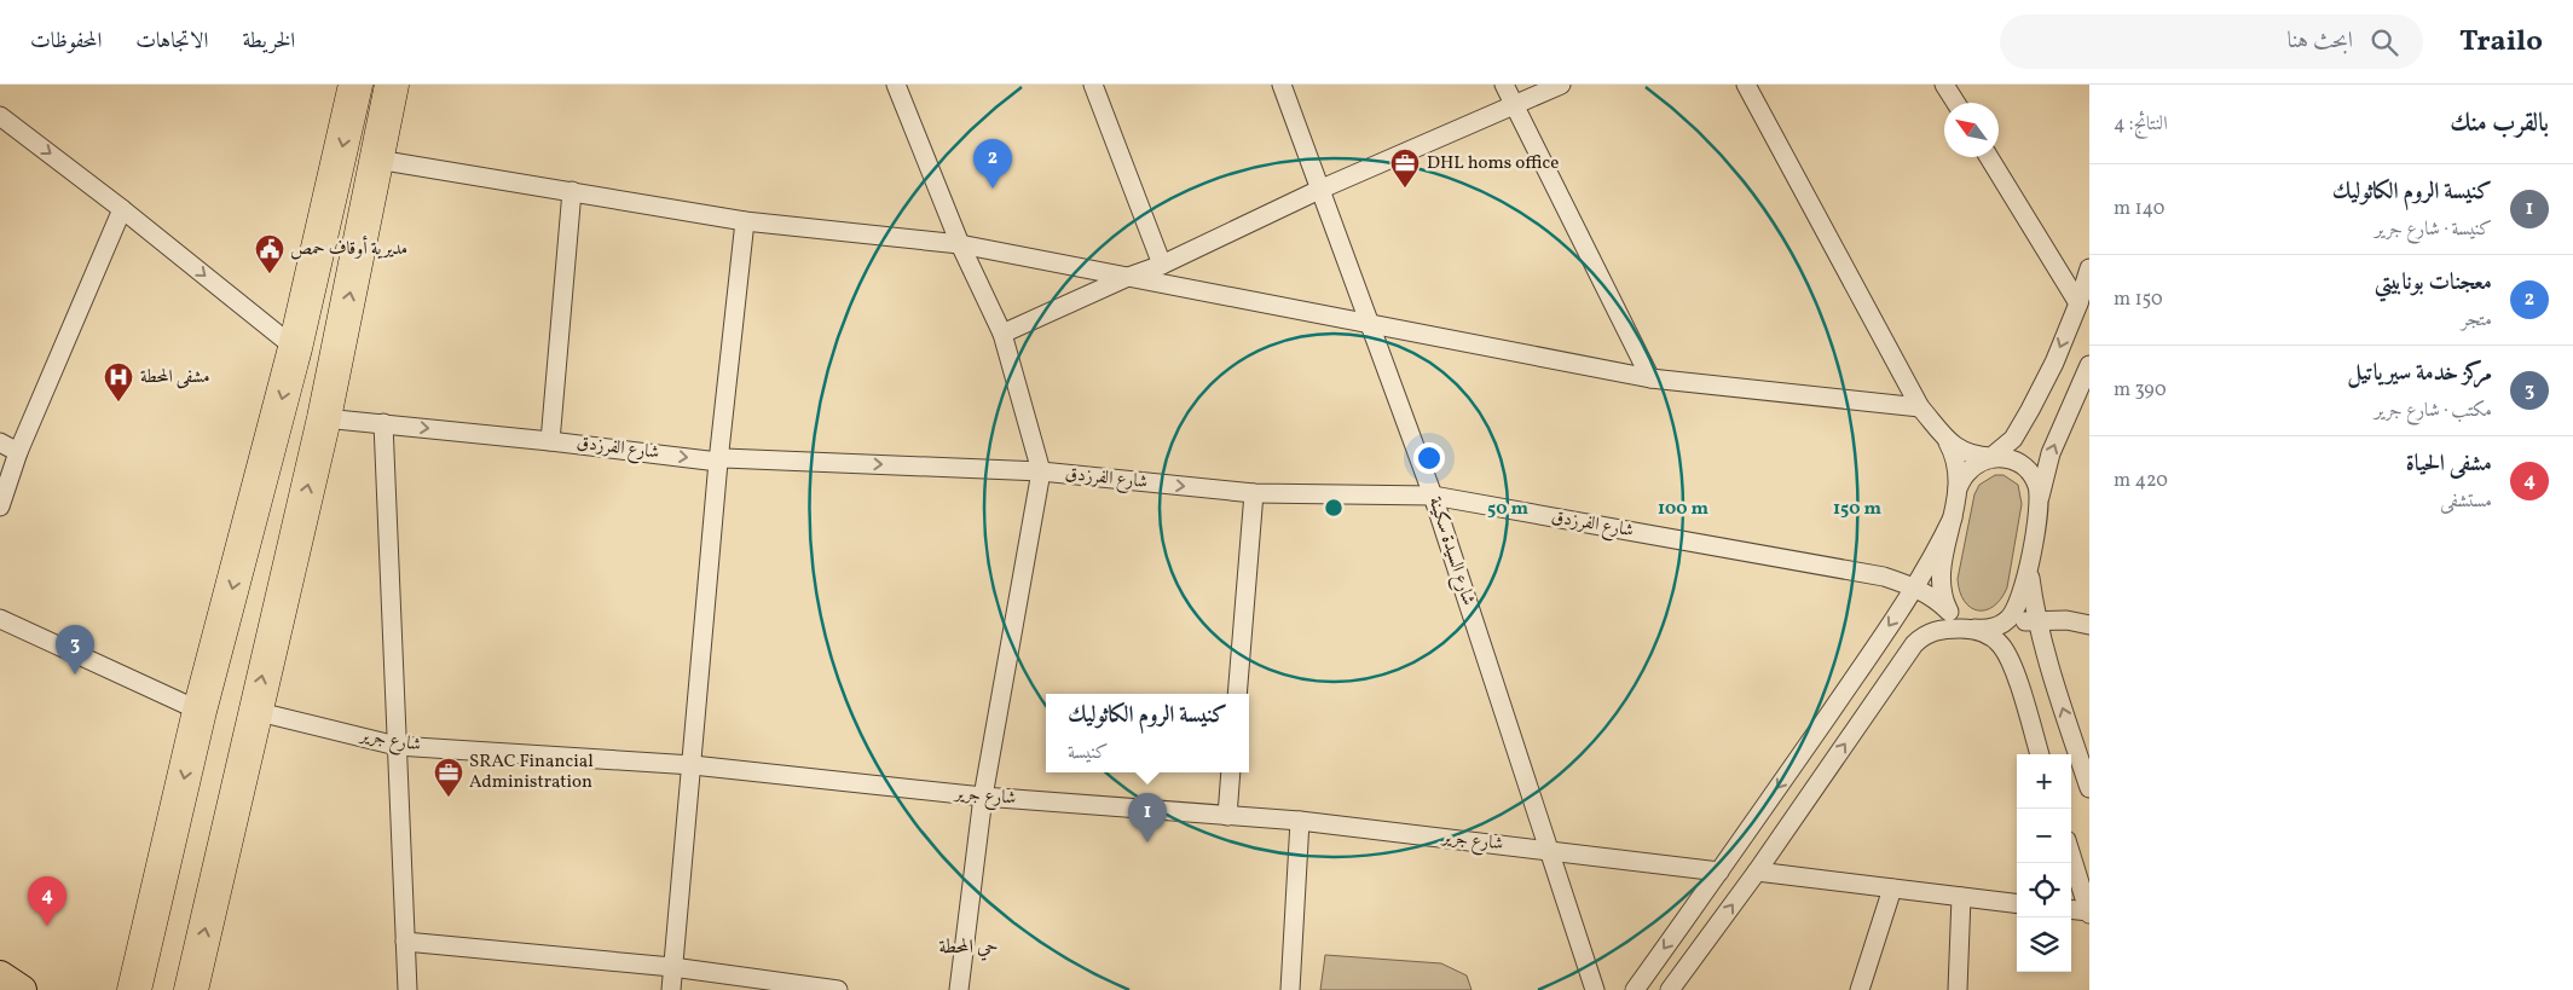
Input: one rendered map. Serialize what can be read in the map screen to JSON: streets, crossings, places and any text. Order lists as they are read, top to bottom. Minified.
{"streets":{"street":["شارع الفرزدق","شارع السيدة سكينة","شارع جرير"]},"crossings":[["شارع الفرزدق","شارع السيدة سكينة"],["شارع السيدة سكينة","شارع جرير"]],"one_way":["شارع الفرزدق"],"districts":["حي المحطة"],"places":{"office":["DHL homs office","SRAC Financial Administration"],"public building":["مديرية أوقاف حمص"],"hospital":["مشفى المحطة"]},"north":"top left","page":{"header":"Trailo","search":"ابحث هنا","nav":["الخريطة","الاتجاهات","المحفوظات"],"heading":["بالقرب منك","النتائج: 4"],"pins":["2","3","1","4"],"list":[{"mark":"1","name":"كنيسة الروم الكاثوليك","note":"كنيسة · شارع جرير","value":"140 m"},{"mark":"2","name":"معجنات بونابيتي","note":"متجر","value":"150 m"},{"mark":"3","name":"مركز خدمة سيرياتيل","note":"مكتب · شارع جرير","value":"390 m"},{"mark":"4","name":"مشفى الحياة","note":"مستشفى","value":"420 m"}],"popup":["كنيسة الروم الكاثوليك","كنيسة"],"map_buttons":["+","−"]},"rings":["50 m","100 m","150 m"]}
